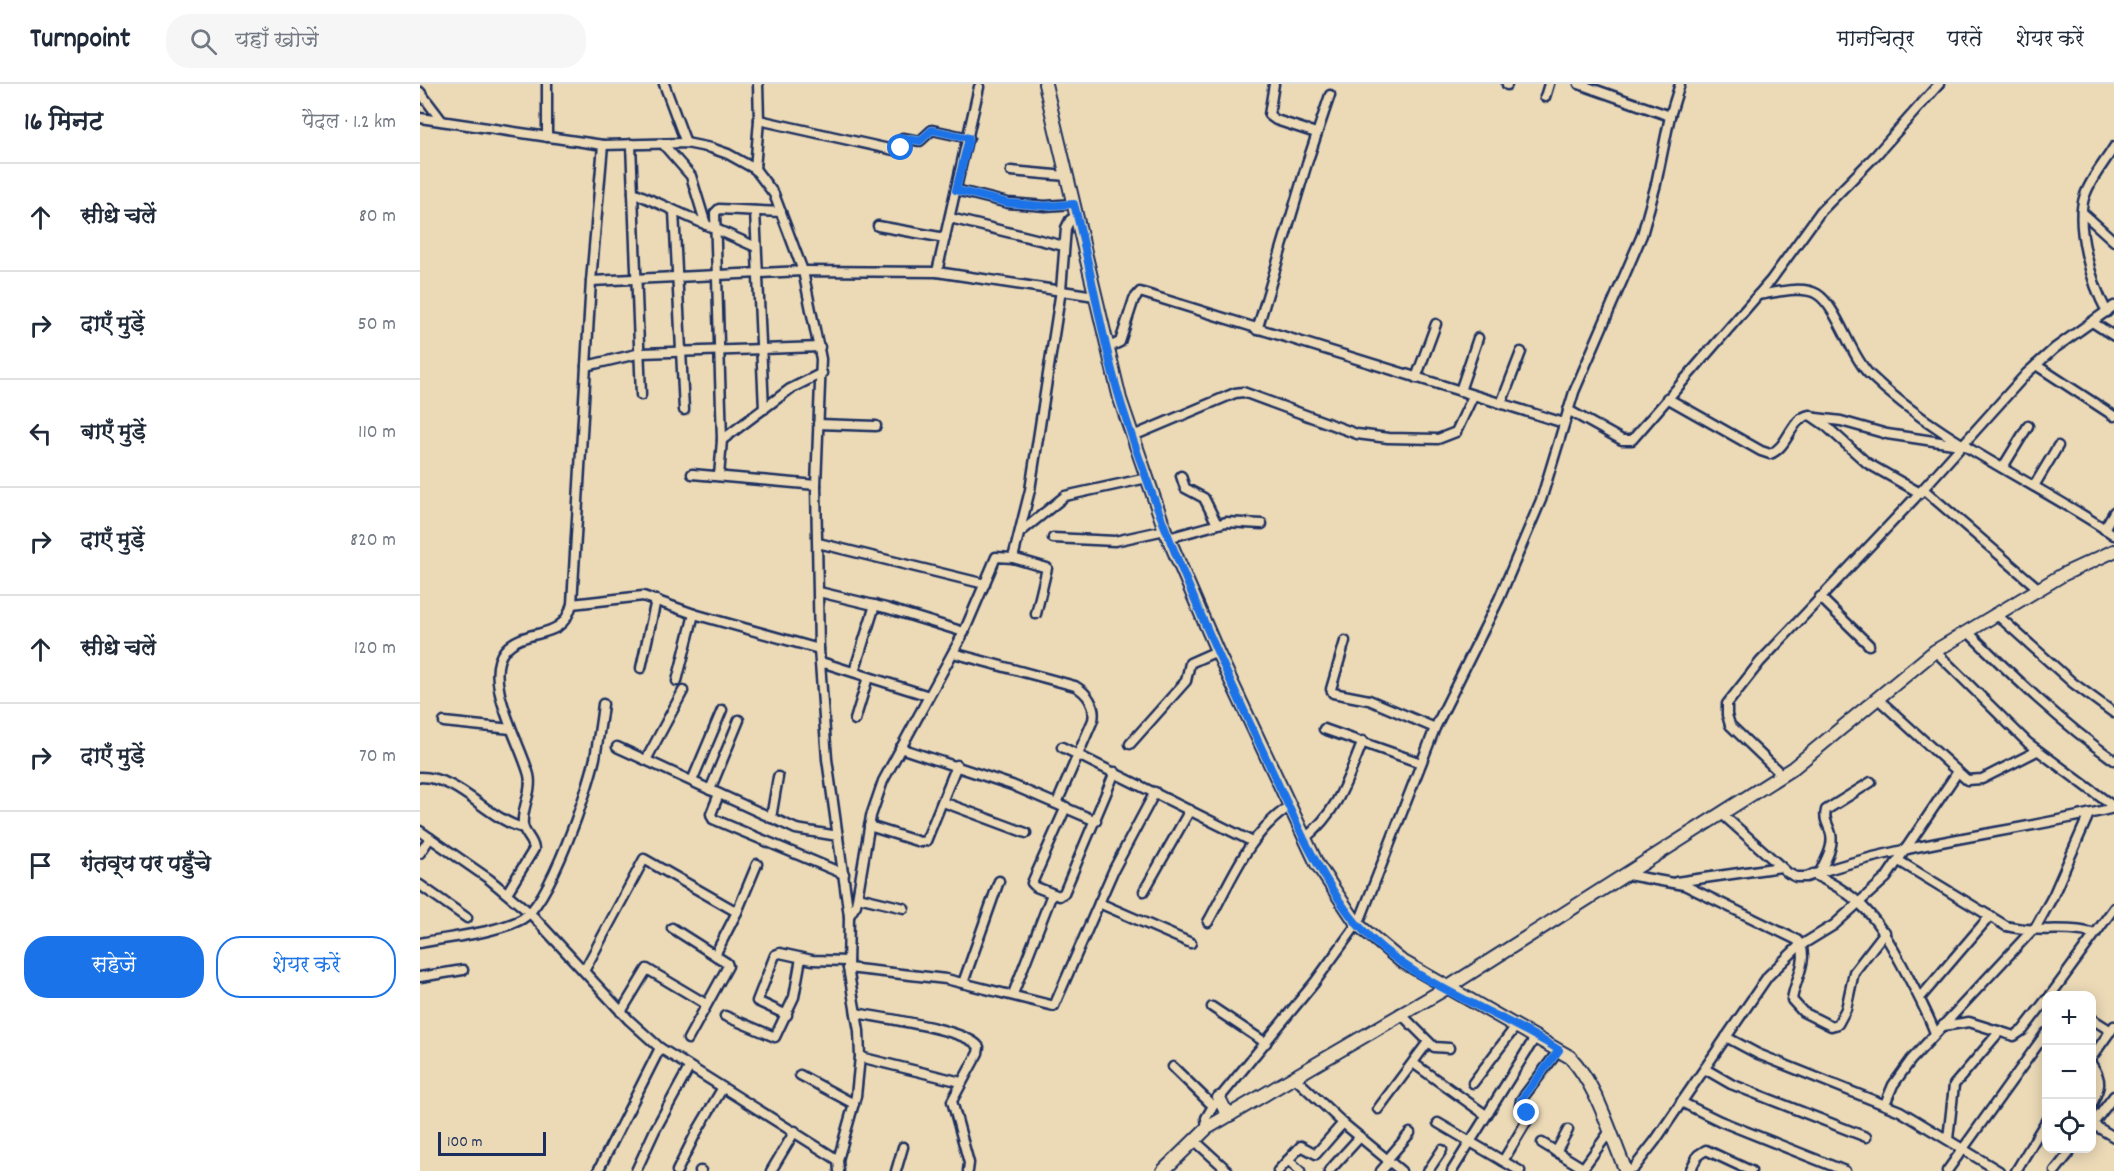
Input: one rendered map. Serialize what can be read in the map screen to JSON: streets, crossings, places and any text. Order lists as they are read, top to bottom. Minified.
{"scale_bar":"100 m","page":{"header":"Turnpoint","search":"यहाँ खोजें","nav":["मानचित्र","परतें","शेयर करें"],"heading":["16 मिनट","पैदल · 1.2 km"],"list":[["सीधे चलें","80 m"],["दाएँ मुड़ें","50 m"],["बाएँ मुड़ें","110 m"],["दाएँ मुड़ें","820 m"],["सीधे चलें","120 m"],["दाएँ मुड़ें","70 m"],"गंतव्य पर पहुँचे"],"buttons":["सहेजें","शेयर करें"],"map_buttons":["+","−"],"scale":"100 m"}}
